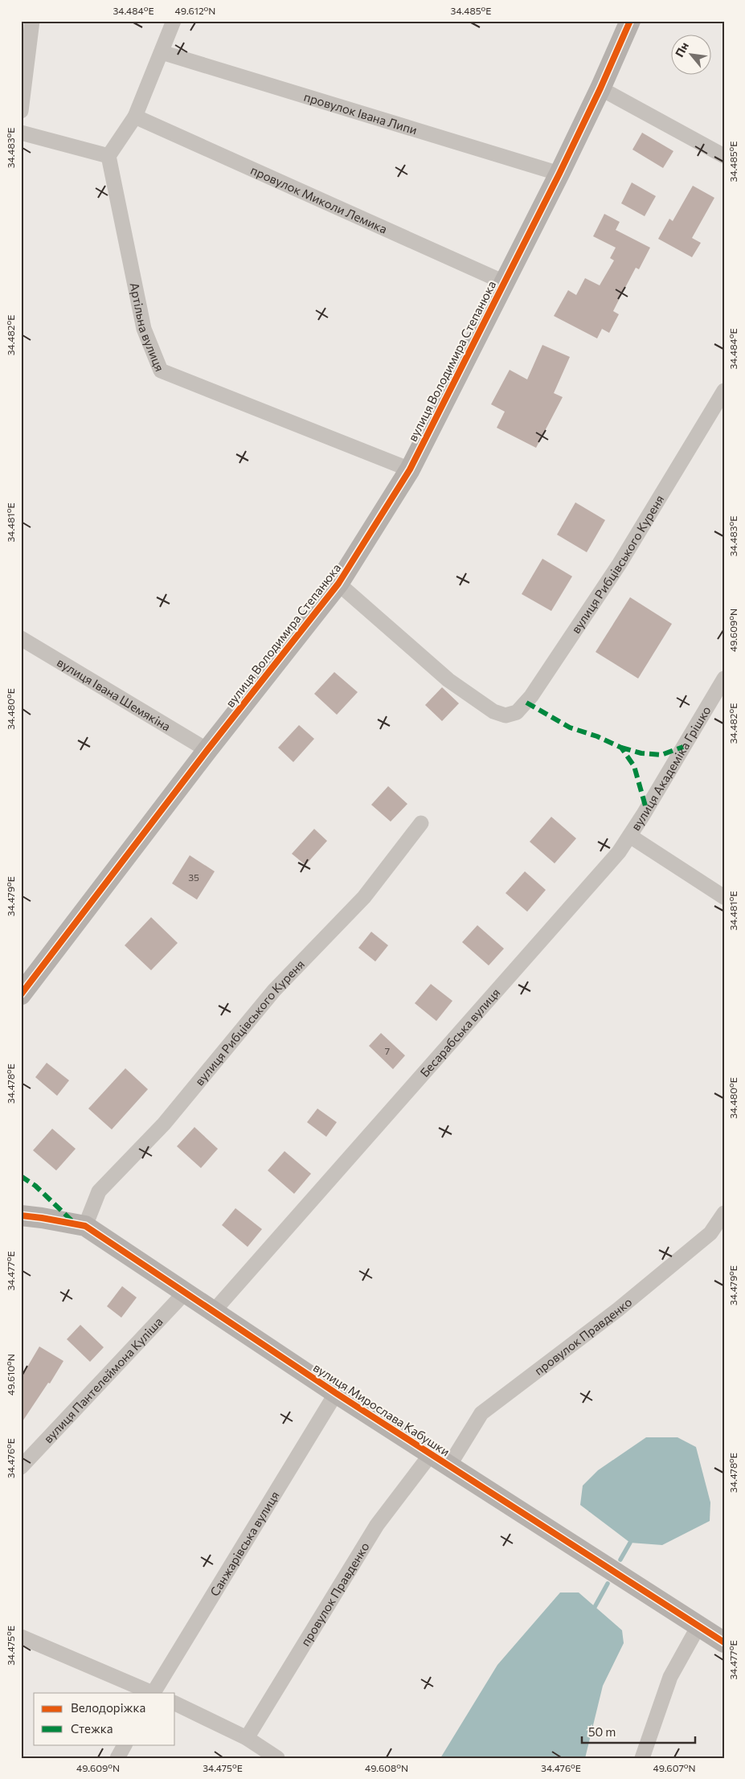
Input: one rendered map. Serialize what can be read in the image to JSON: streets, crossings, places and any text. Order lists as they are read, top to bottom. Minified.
{"streets":{"street":["провулок Івана Липи","провулок Миколи Лемика","Артільна вулиця","вулиця Володимира Степанюка","вулиця Рибцівського Куреня","вулиця Івана Шемякіна","вулиця Академіка Грішко","Бесарабська вулиця","провулок Правденко","вулиця Пантелеймона Куліша","вулиця Мирослава Кабушки","Санжарівська вулиця"]},"crossings":[["провулок Івана Липи","вулиця Володимира Степанюка"],["провулок Миколи Лемика","вулиця Володимира Степанюка"],["Артільна вулиця","вулиця Володимира Степанюка"],["вулиця Володимира Степанюка","вулиця Рибцівського Куреня"],["вулиця Володимира Степанюка","вулиця Івана Шемякіна"],["вулиця Рибцівського Куреня","вулиця Мирослава Кабушки"],["вулиця Академіка Грішко","Бесарабська вулиця"],["Бесарабська вулиця","вулиця Мирослава Кабушки"],["провулок Правденко","вулиця Мирослава Кабушки"],["вулиця Пантелеймона Куліша","вулиця Мирослава Кабушки"],["вулиця Мирослава Кабушки","Санжарівська вулиця"]],"house_numbers":["35","7"],"legend":["Велодоріжка","Стежка"],"scale_bar":"50 m","north":"top left","coordinates":["34.484°E","49.612°N","34.485°E","34.483°E","34.482°E","34.481°E","49.609°N","34.480°E","34.479°E","34.478°E","34.477°E","49.610°N","34.476°E","34.475°E","49.608°N","49.607°N"]}
